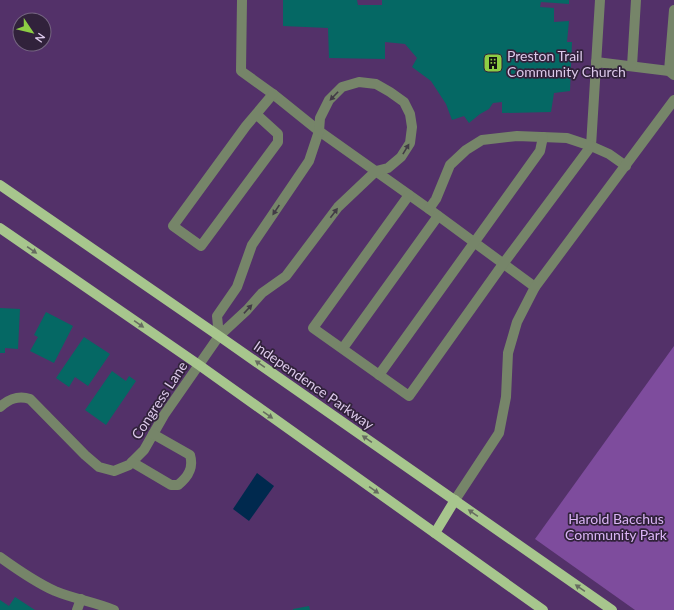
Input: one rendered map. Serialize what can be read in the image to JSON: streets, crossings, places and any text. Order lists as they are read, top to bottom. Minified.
{"streets":{"main road":["Independence Parkway"],"street":["Congress Lane"]},"crossings":[["Independence Parkway","Congress Lane"]],"parks":["Harold Bacchus Community Park"],"places":{"building":["Preston Trail Community Church"]},"north":"bottom right"}
